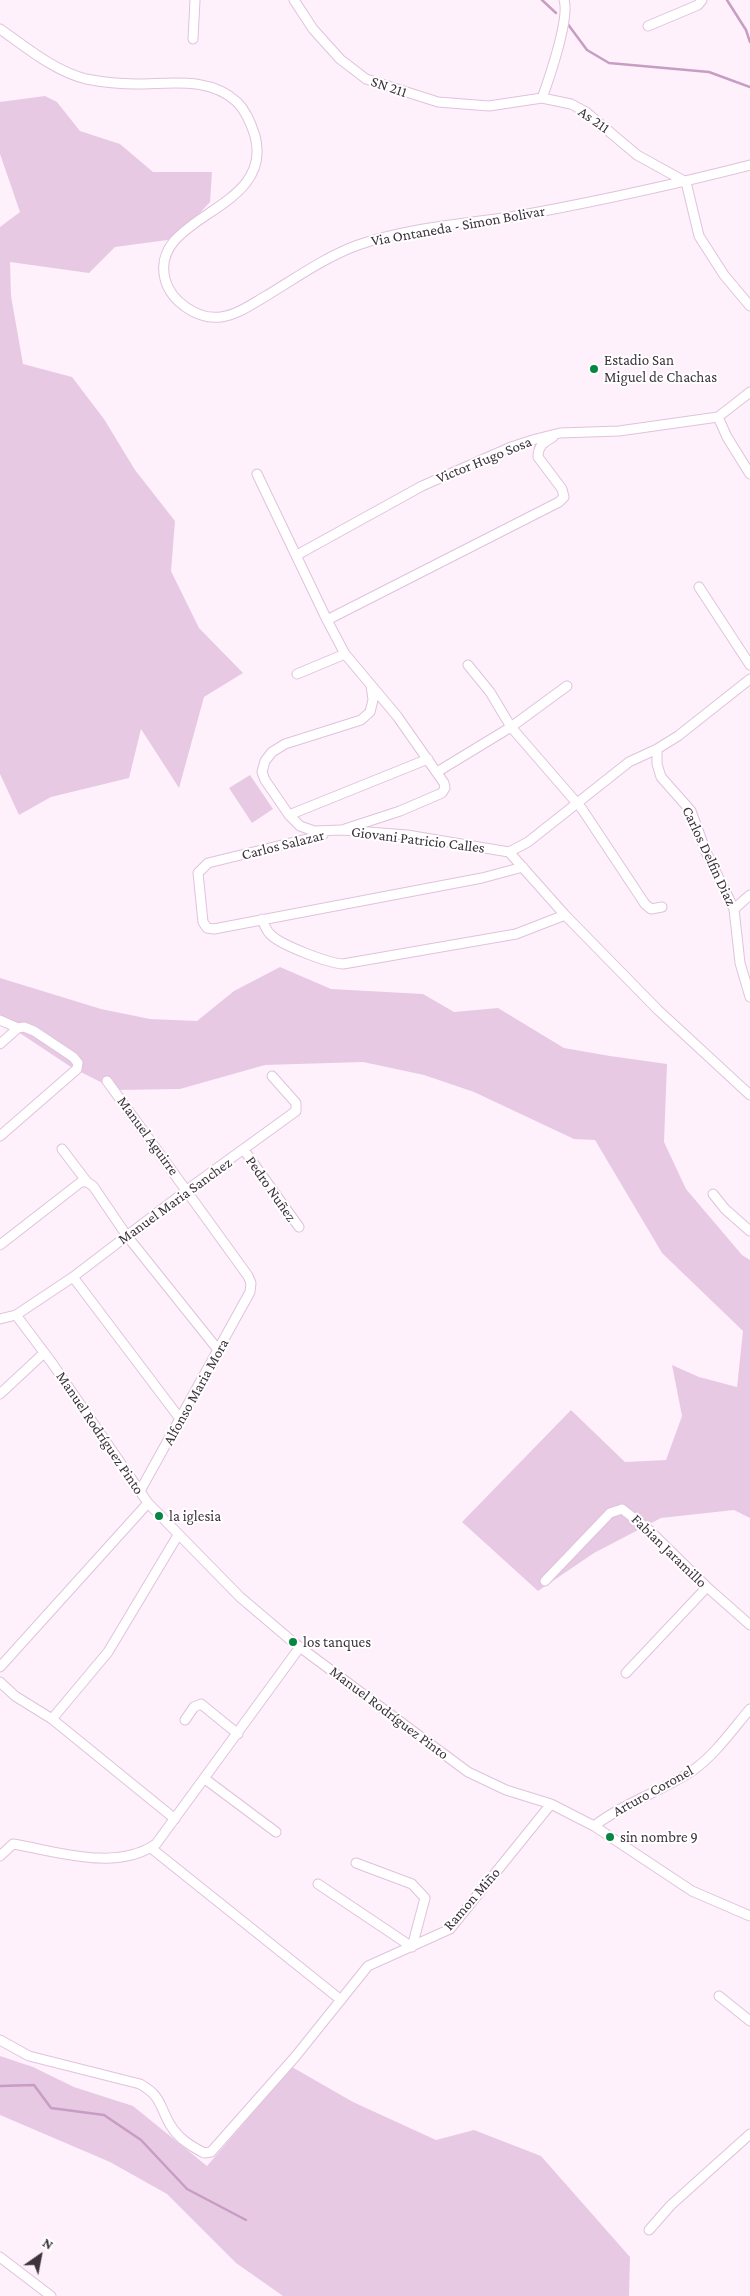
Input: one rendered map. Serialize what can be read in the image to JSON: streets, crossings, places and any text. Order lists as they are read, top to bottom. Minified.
{"streets":{"street":["SN 211","As 211","Via Ontaneda - Simon Bolivar","Victor Hugo Sosa","Giovani Patricio Calles","Carlos Salazar","Carlos Delfin Diaz","Manuel Aguirre","Pedro Nuñez","Manuel Maria Sanchez","Alfonso Maria Mora","Manuel Rodríguez Pinto","Fabian Jaramillo","Arturo Coronel","Ramon Miño"]},"crossings":[["SN 211","As 211"],["As 211","Via Ontaneda - Simon Bolivar"],["Giovani Patricio Calles","Carlos Salazar"],["Manuel Aguirre","Manuel Maria Sanchez"],["Manuel Aguirre","Alfonso Maria Mora"],["Pedro Nuñez","Manuel Maria Sanchez"],["Manuel Maria Sanchez","Manuel Rodríguez Pinto"],["Alfonso Maria Mora","Manuel Rodríguez Pinto"],["Manuel Rodríguez Pinto","Arturo Coronel"],["Manuel Rodríguez Pinto","Ramon Miño"]],"places":["Estadio San Miguel de Chachas","la iglesia","los tanques","sin nombre 9"],"north":"top right"}
